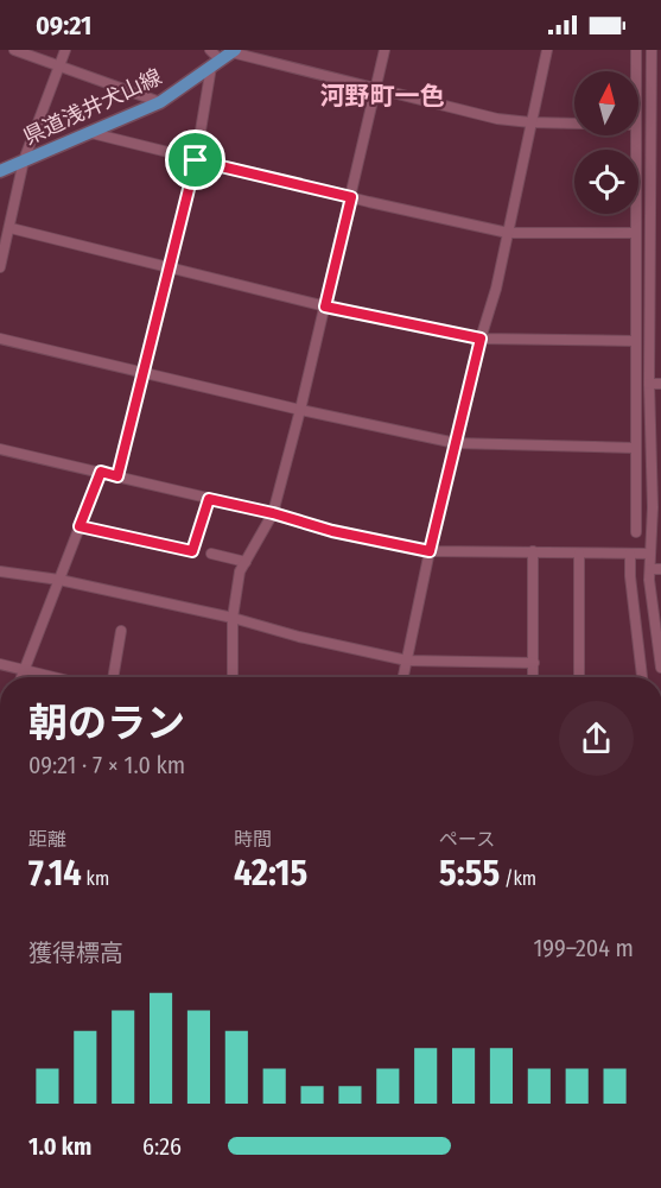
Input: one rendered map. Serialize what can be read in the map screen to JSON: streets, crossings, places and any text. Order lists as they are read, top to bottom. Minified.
{"streets":{"main road":["県道浅井犬山線"]},"districts":["河野町一色"],"north":"top","page":{"status":"09:21","heading":["朝のラン","09:21 · 7 × 1.0 km"],"stats":[["距離","7.14 km"],["時間","42:15"],["ペース","5:55 /km"]],"chart":["獲得標高","199–204 m"],"list":[{"name":"1.0 km","note":"6:26"}]}}
